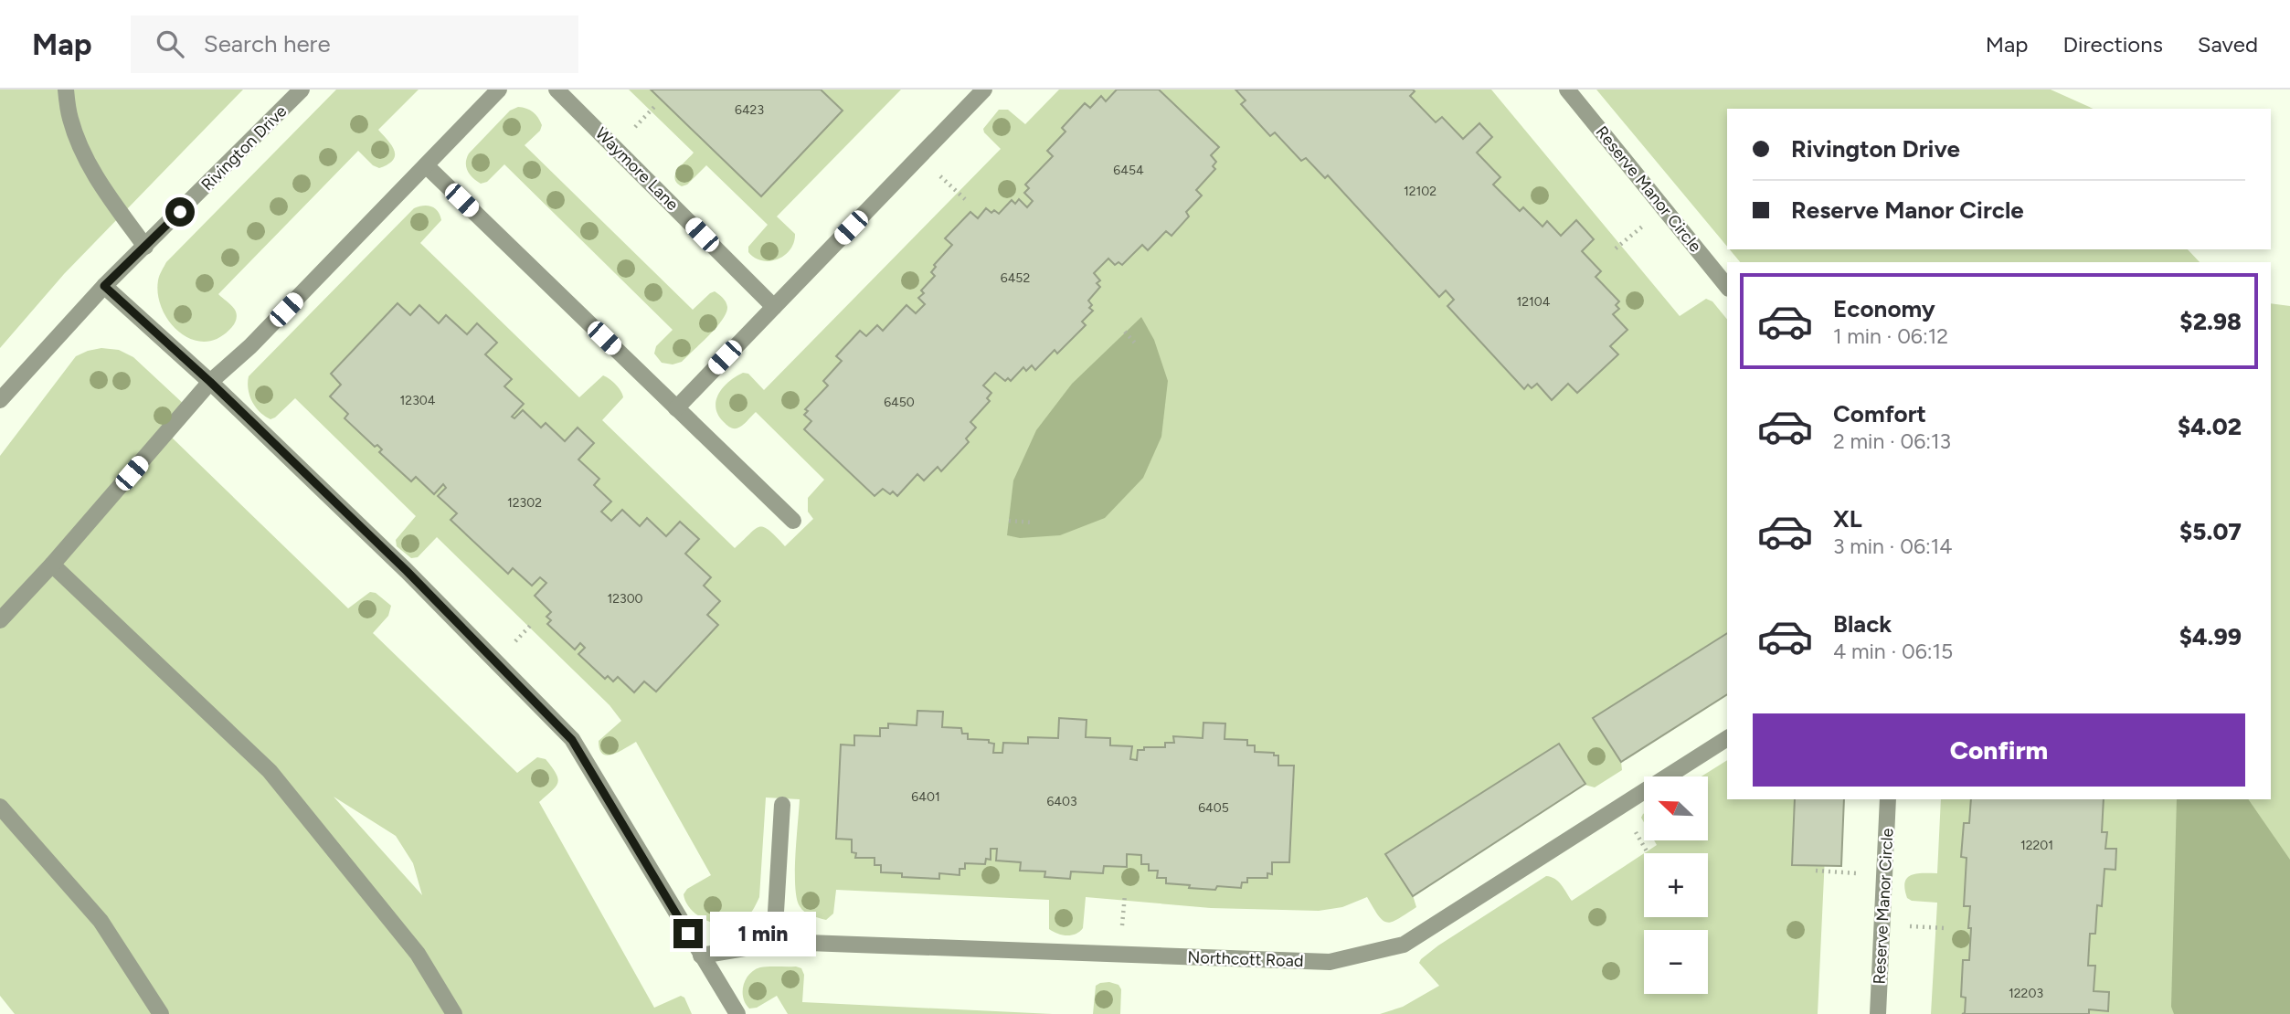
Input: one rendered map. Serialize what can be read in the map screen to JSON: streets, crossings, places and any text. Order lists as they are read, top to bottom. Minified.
{"streets":{"street":["Rivington Drive","Waymore Lane","Reserve Manor Circle","Northcott Road"]},"house_numbers":["6423","6454","12102","6452","12104","12304","6450","12302","12300","6401","6403","6405","12201","12203"],"north":"top left","page":{"header":"Map","search":"Search here","nav":["Map","Directions","Saved"],"banner":["Rivington Drive","Reserve Manor Circle"],"list":[{"name":"Economy","note":"1 min · 06:12","value":"$2.98"},{"name":"Comfort","note":"2 min · 06:13","value":"$4.02"},{"name":"XL","note":"3 min · 06:14","value":"$5.07"},{"name":"Black","note":"4 min · 06:15","value":"$4.99"}],"buttons":"Confirm","map_buttons":["+","−"],"bubble":"1 min"}}
